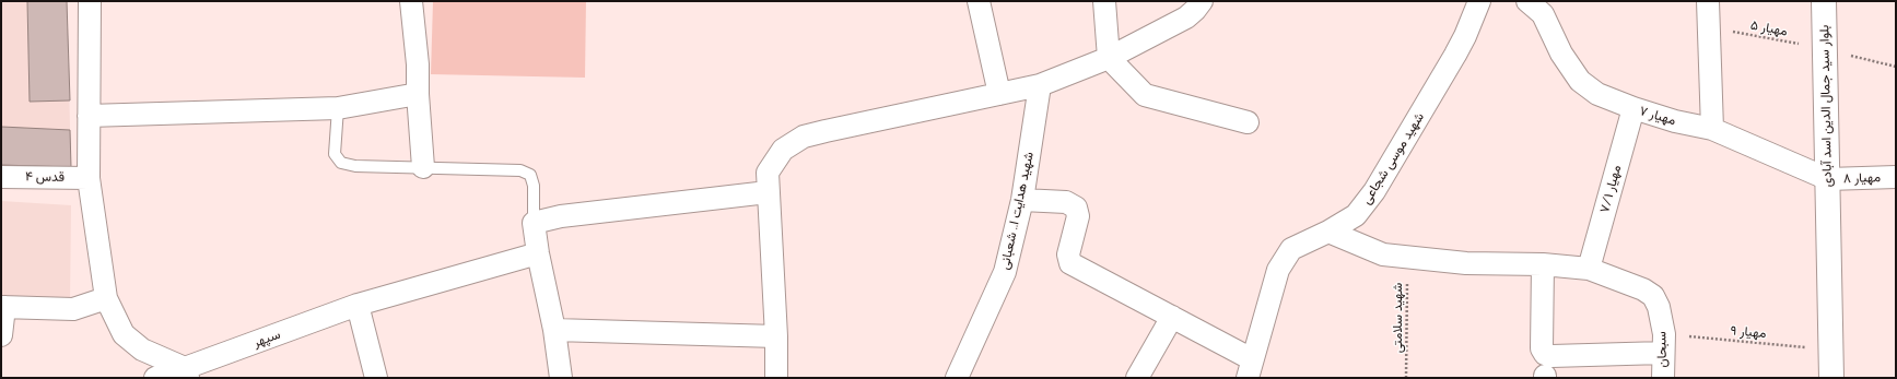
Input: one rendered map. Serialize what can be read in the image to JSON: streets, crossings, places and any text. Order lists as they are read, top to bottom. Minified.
{"streets":{"main road":["بلوار سید جمال الدین اسد آبادی"],"street":["مهیار ۷","شهید موسی شجاعی","قدس ۴","مهیار ۸","مهیار ۷/۱","شهید هدایت ا.. شعبانی","سپهر","سبحان"],"path":["مهیار ۵","شهید سلامتی","مهیار ۹"]},"crossings":[["مهیار ۵","بلوار سید جمال الدین اسد آبادی"],["بلوار سید جمال الدین اسد آبادی","مهیار ۷"],["بلوار سید جمال الدین اسد آبادی","مهیار ۸"],["بلوار سید جمال الدین اسد آبادی","مهیار ۹"],["مهیار ۷","مهیار ۸"],["مهیار ۷","مهیار ۷/۱"],["مهیار ۷/۱","سبحان"],["مهیار ۹","سبحان"]]}
